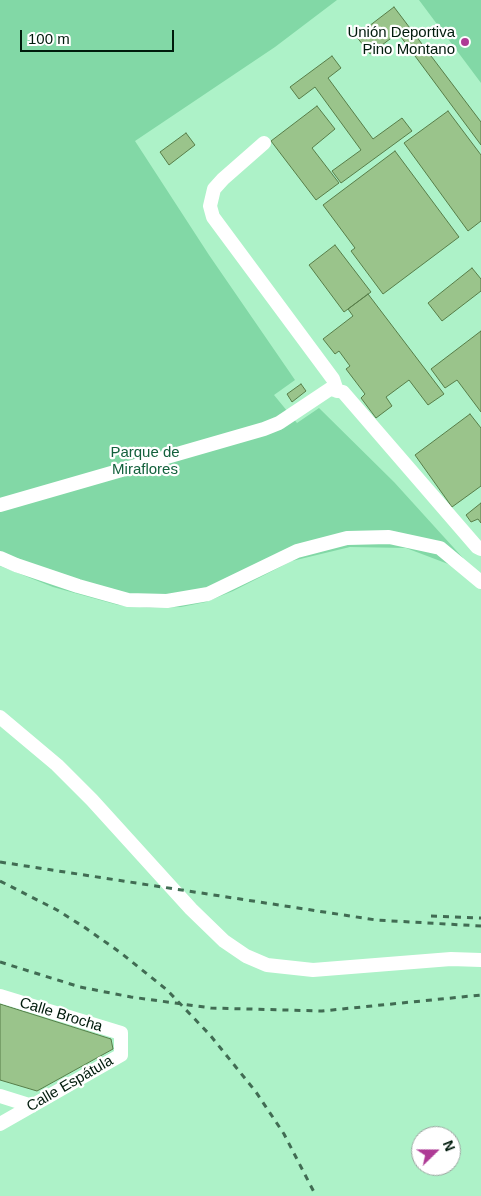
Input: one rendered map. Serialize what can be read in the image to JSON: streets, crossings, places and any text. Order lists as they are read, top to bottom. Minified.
{"streets":{"street":["Calle Brocha","Calle Espátula"]},"crossings":[["Calle Brocha","Calle Espátula"]],"parks":["Parque de Miraflores"],"places":["Unión Deportiva Pino Montano"],"scale_bar":"100 m","north":"right"}
